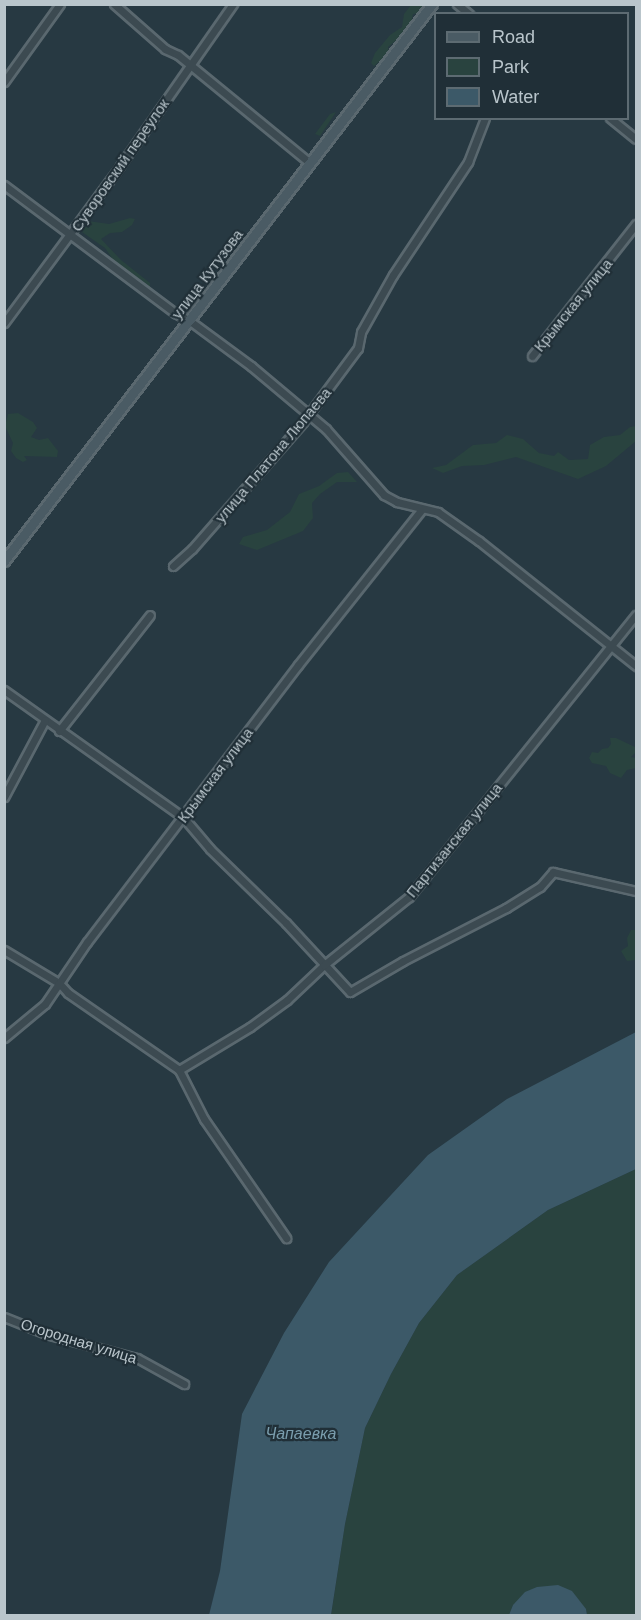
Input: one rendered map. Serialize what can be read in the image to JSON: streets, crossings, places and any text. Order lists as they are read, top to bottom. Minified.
{"streets":{"street":["Суворовский переулок","улица Кутузова","Крымская улица","улица Платона Люпаева","Партизанская улица","Огородная улица"]},"water":["Чапаевка"],"legend":["Road","Park","Water"]}
